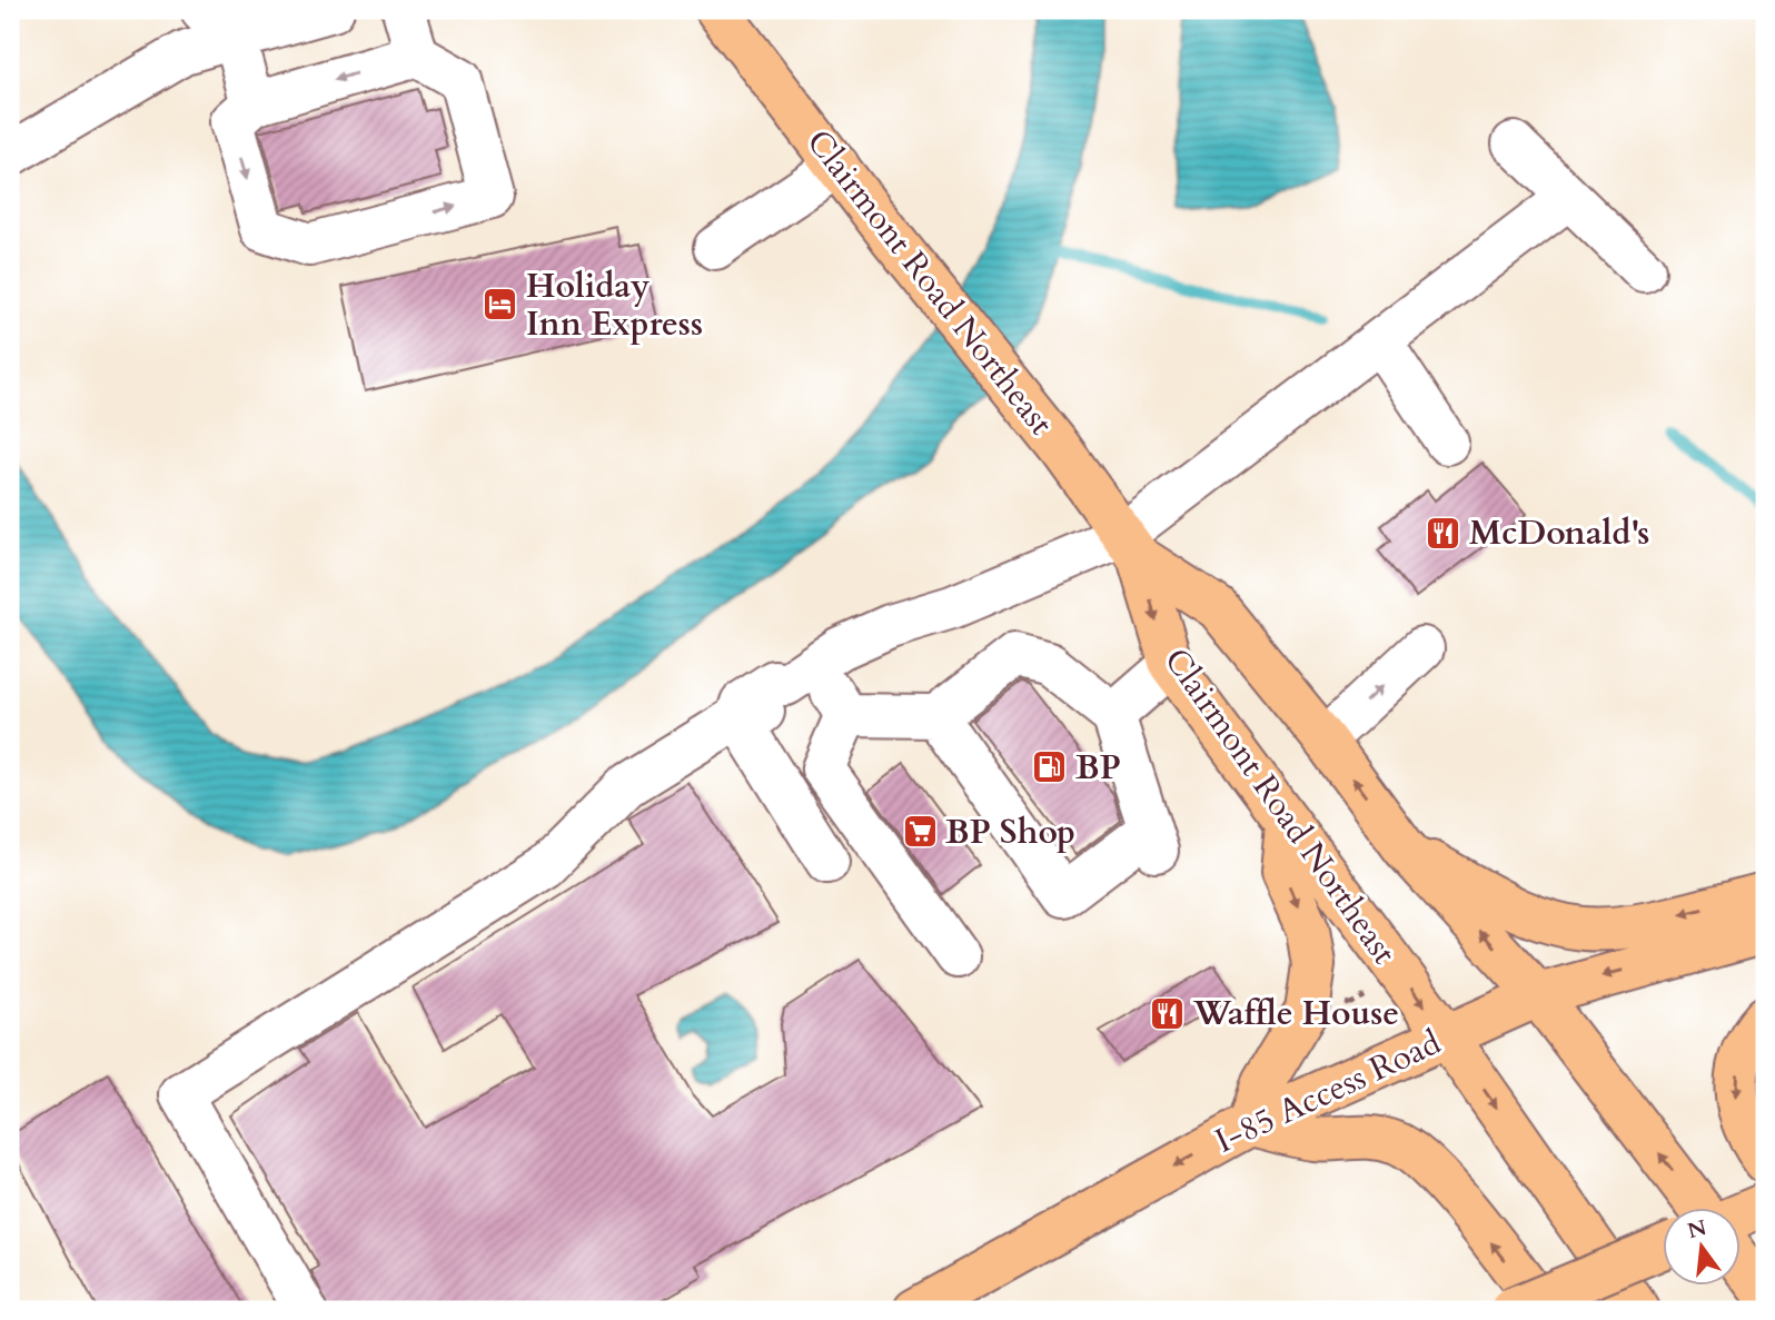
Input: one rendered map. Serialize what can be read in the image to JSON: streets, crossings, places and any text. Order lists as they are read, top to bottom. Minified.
{"streets":{"main road":["Clairmont Road Northeast","I-85 Access Road"]},"crossings":[["Clairmont Road Northeast","I-85 Access Road"]],"one_way":["I-85 Access Road"],"places":{"hotel":["Holiday Inn Express"],"restaurant":["McDonald's","Waffle House"],"fuel station":["BP"],"supermarket":["BP Shop"]},"north":"top"}
